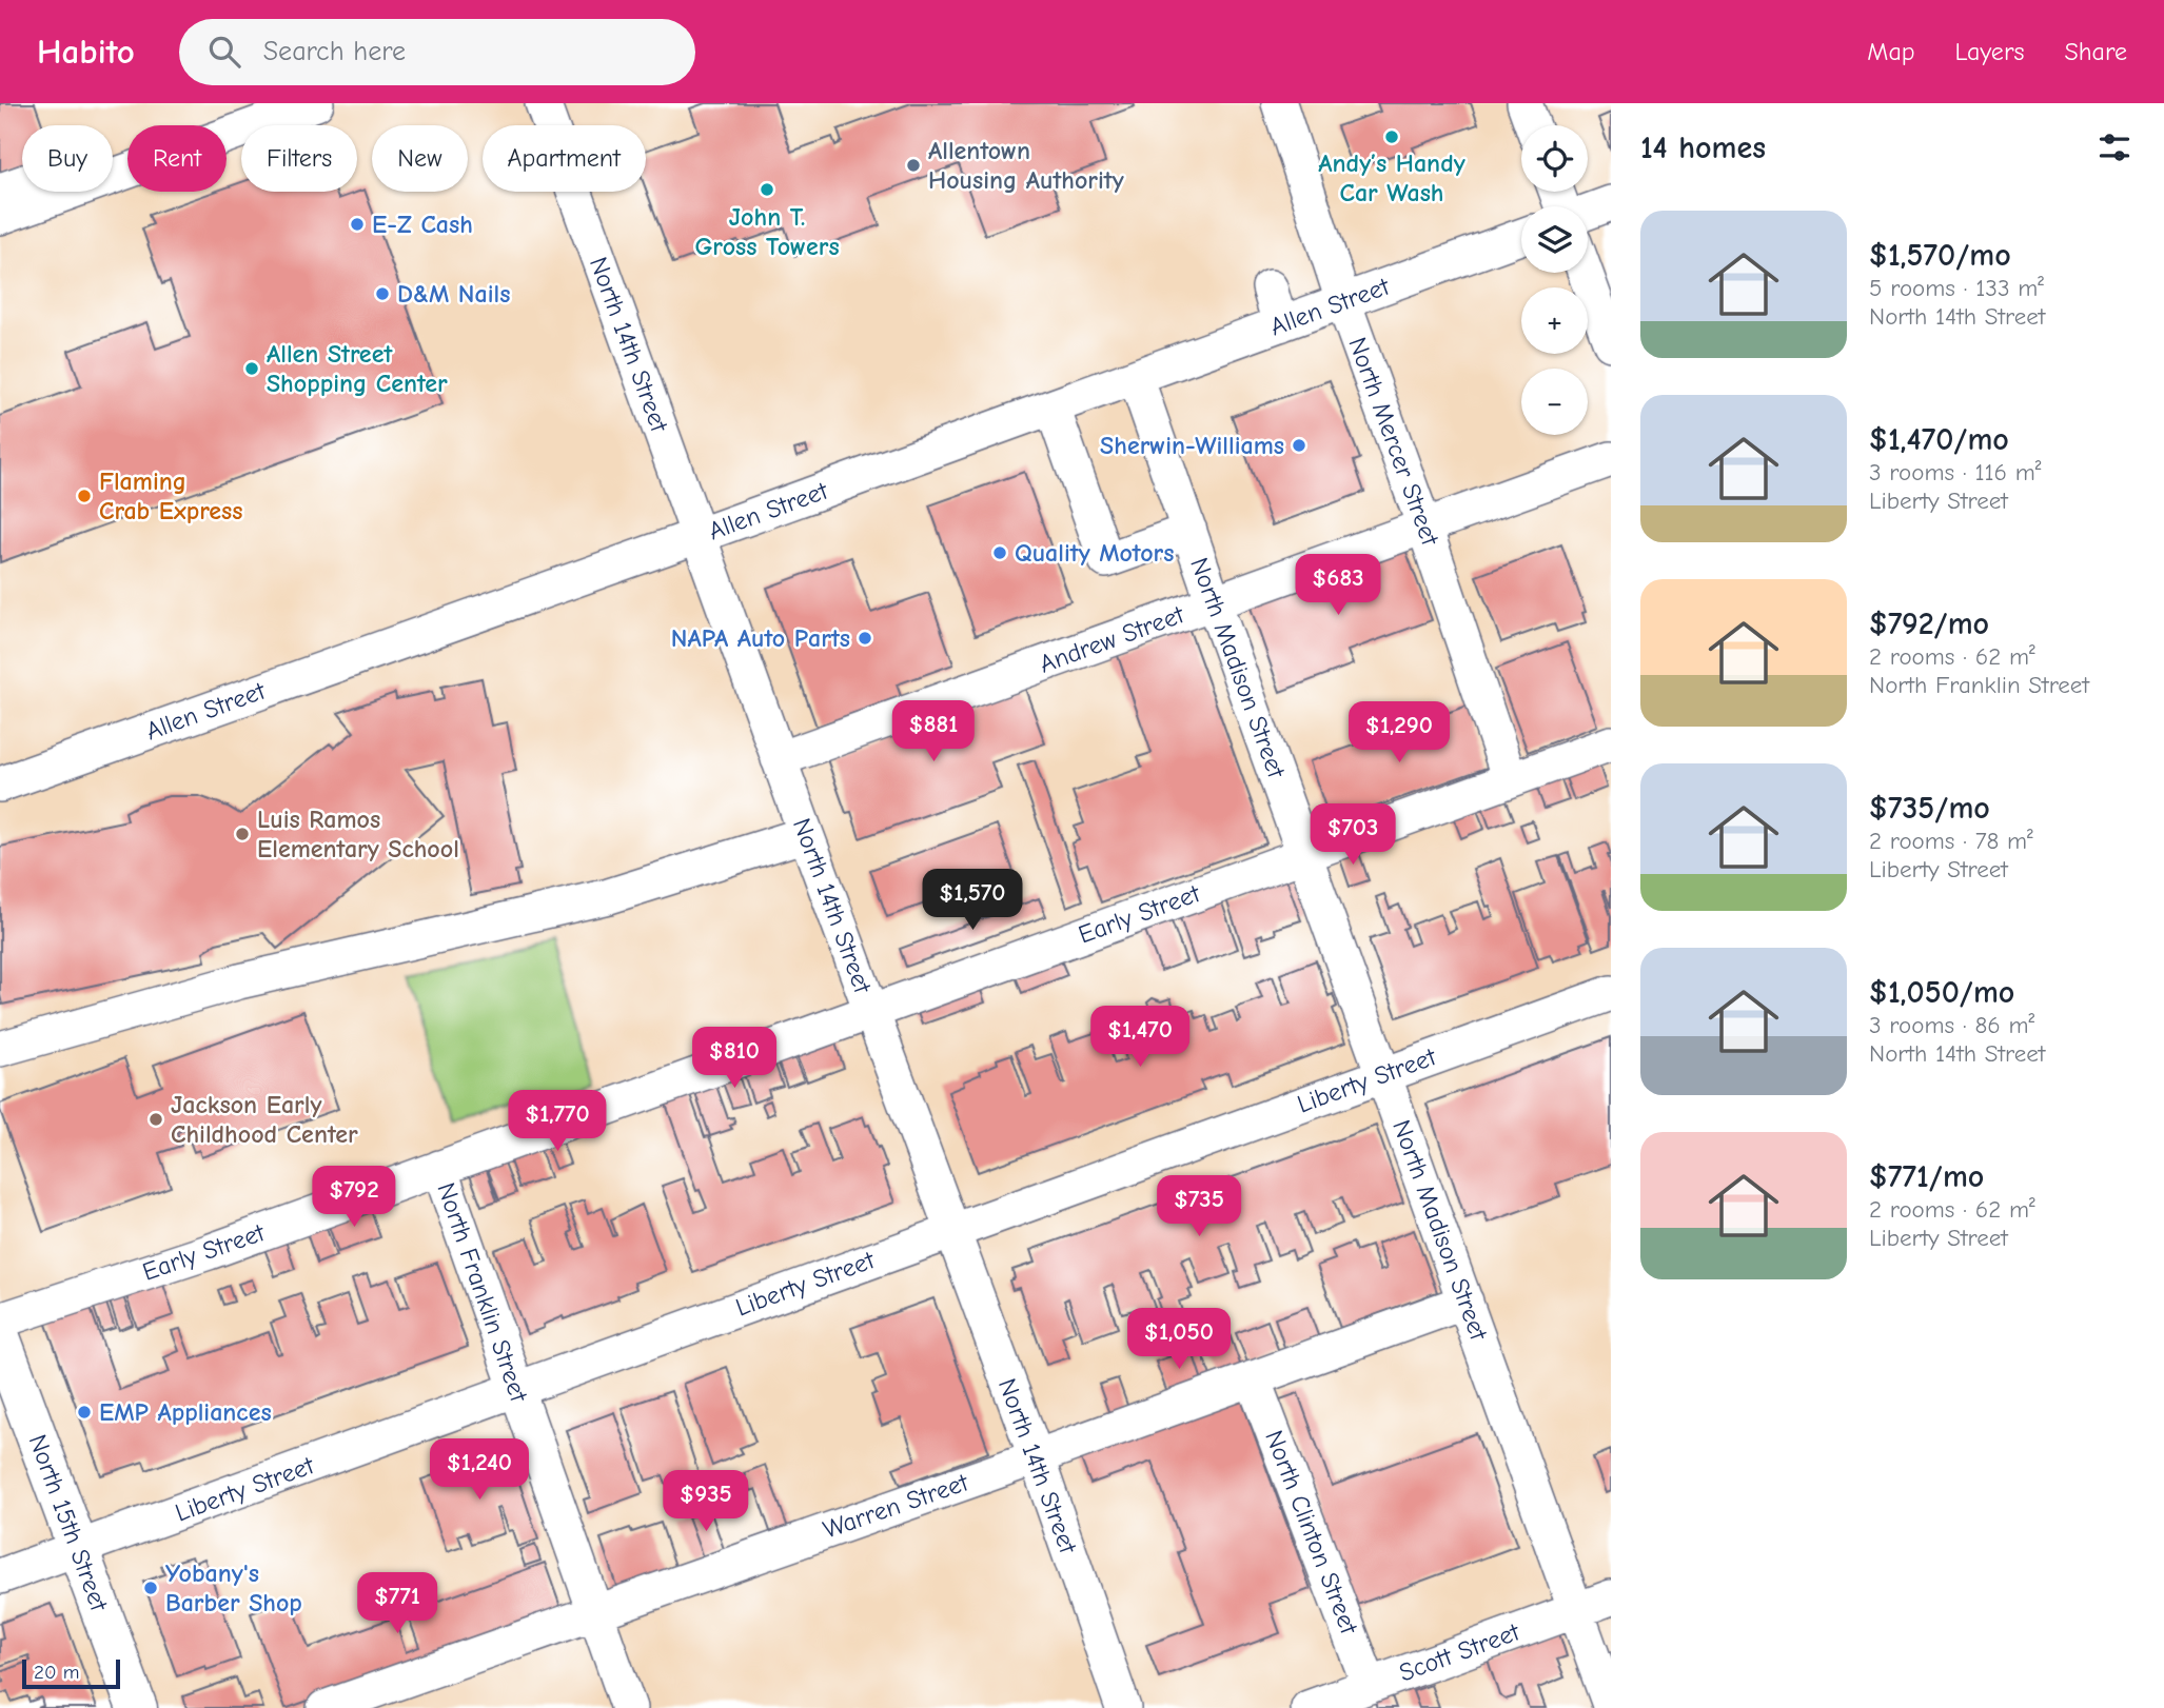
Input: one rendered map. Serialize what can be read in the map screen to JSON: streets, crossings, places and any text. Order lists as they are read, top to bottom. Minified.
{"streets":{"main road":["North 15th Street"],"street":["Allen Street","North 14th Street","North Mercer Street","Andrew Street","North Madison Street","Early Street","Liberty Street","North Franklin Street","Warren Street","North Clinton Street","Scott Street"]},"crossings":[["Allen Street","North 14th Street"],["Allen Street","North Mercer Street"],["Allen Street","North Madison Street"],["North 14th Street","Andrew Street"],["North 14th Street","Early Street"],["North 14th Street","Liberty Street"],["North 14th Street","Warren Street"],["North Mercer Street","Andrew Street"],["North Mercer Street","Early Street"],["Andrew Street","North Madison Street"],["North Madison Street","Early Street"],["North Madison Street","Liberty Street"],["North Madison Street","Warren Street"],["North Madison Street","Scott Street"],["Early Street","North Franklin Street"],["Liberty Street","North Franklin Street"],["Liberty Street","North 15th Street"],["North Franklin Street","Warren Street"],["Warren Street","North Clinton Street"],["North Clinton Street","Scott Street"]],"places":["Andy’s Handy Car Wash","Allentown Housing Authority","John T. Gross Towers","E-Z Cash","D&M Nails","Allen Street Shopping Center","Sherwin-Williams","Flaming Crab Express","Quality Motors","NAPA Auto Parts","Luis Ramos Elementary School","Jackson Early Childhood Center","EMP Appliances","Yobany's Barber Shop"],"scale_bar":"20 m","page":{"header":"Habito","search":"Search here","nav":["Map","Layers","Share"],"heading":"14 homes","map_buttons":["+","−"],"chip":["Buy","Rent","Filters","New","Apartment"],"list":[{"name":"$1,570/mo","note":"5 rooms · 133 m² · North 14th Street"},{"name":"$1,470/mo","note":"3 rooms · 116 m² · Liberty Street"},{"name":"$792/mo","note":"2 rooms · 62 m² · North Franklin Street"},{"name":"$735/mo","note":"2 rooms · 78 m² · Liberty Street"},{"name":"$1,050/mo","note":"3 rooms · 86 m² · North 14th Street"},{"name":"$771/mo","note":"2 rooms · 62 m² · Liberty Street"}],"price":["$683","$881","$1,290","$703","$1,570","$1,470","$810","$1,770","$792","$735","$1,050","$1,240","$935","$771"],"scale":"20 m"}}
